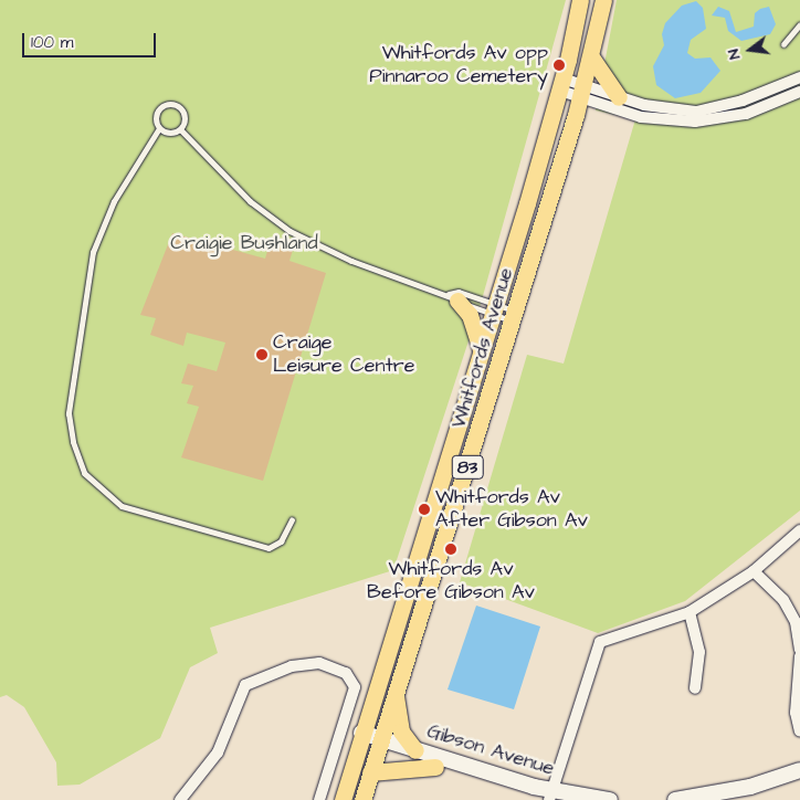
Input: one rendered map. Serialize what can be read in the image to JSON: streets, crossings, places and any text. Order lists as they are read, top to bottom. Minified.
{"streets":{"main road":["Whitfords Avenue","83","Gibson Avenue"]},"crossings":[["Whitfords Avenue","Gibson Avenue"]],"parks":["Craigie Bushland"],"places":["Whitfords Av opp Pinnaroo Cemetery","Craige Leisure Centre","Whitfords Av After Gibson Av","Whitfords Av Before Gibson Av"],"scale_bar":"100 m","north":"left"}
